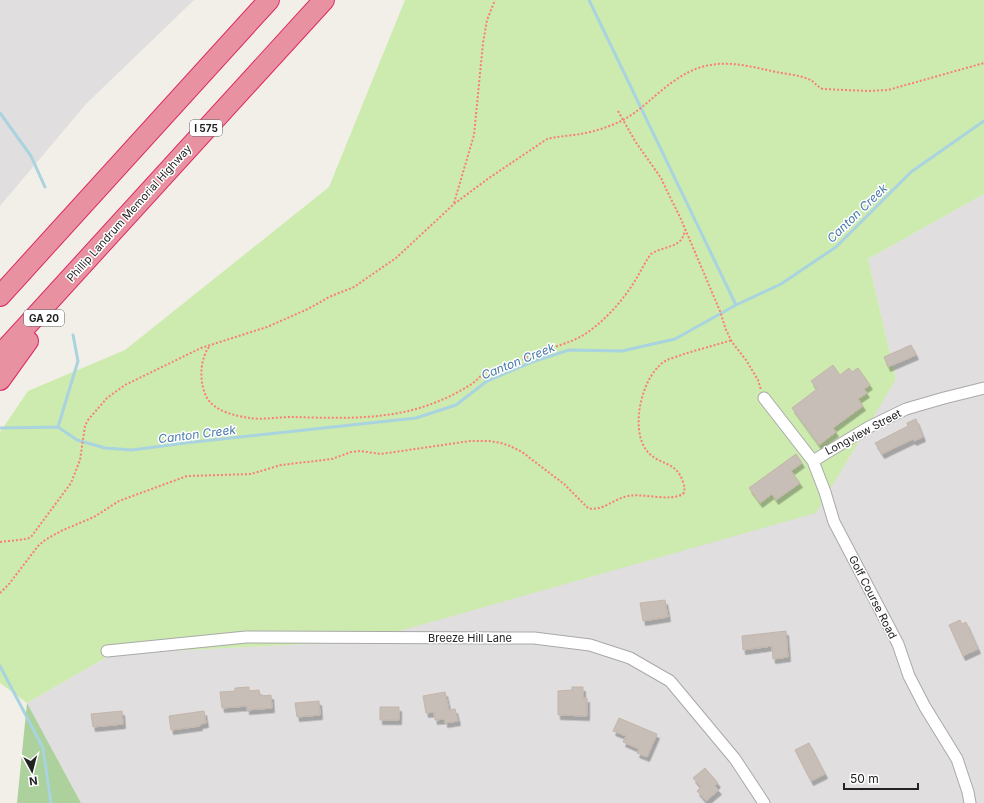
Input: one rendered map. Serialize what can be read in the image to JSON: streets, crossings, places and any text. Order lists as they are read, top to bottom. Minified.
{"streets":{"highway":["I 575","Phillip Landrum Memorial Highway","GA 20"],"street":["Longview Street","Golf Course Road","Breeze Hill Lane"]},"crossings":[["Phillip Landrum Memorial Highway","GA 20"],["Longview Street","Golf Course Road"]],"water":["Canton Creek"],"scale_bar":"50 m","north":"bottom"}
